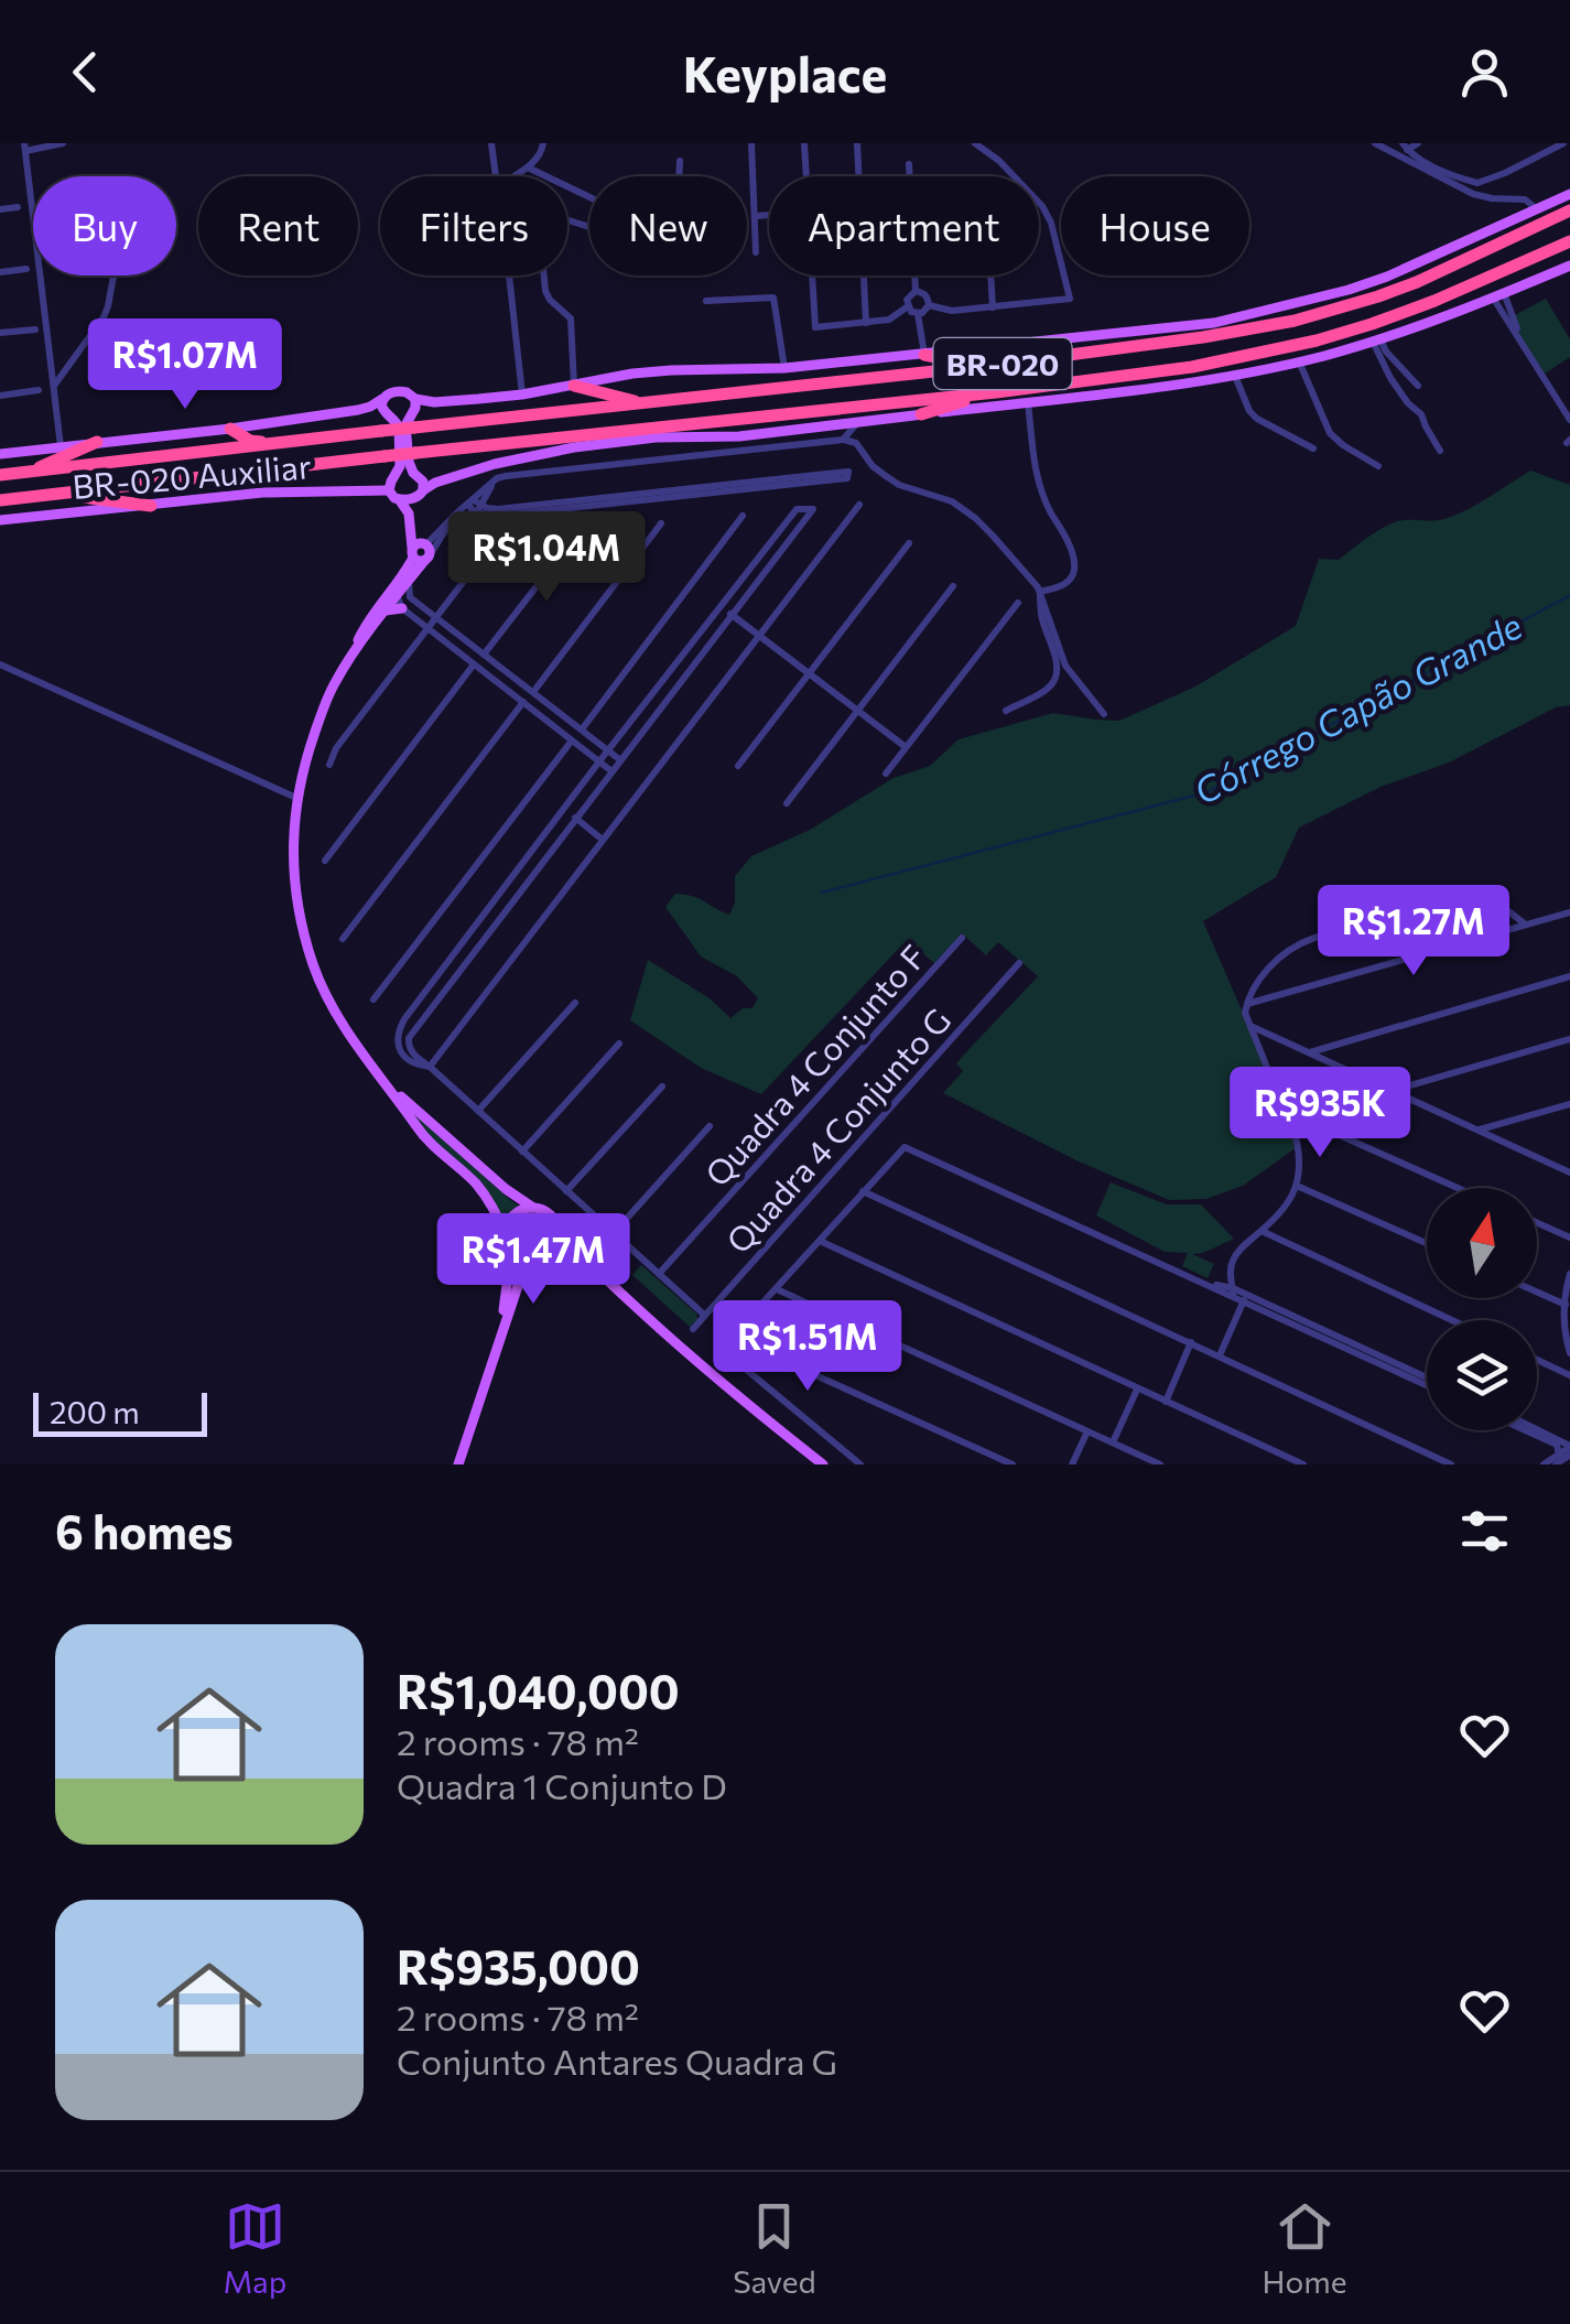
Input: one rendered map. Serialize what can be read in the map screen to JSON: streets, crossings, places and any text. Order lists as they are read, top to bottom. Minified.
{"streets":{"highway":["BR-020"],"main road":["BR-020 Auxiliar"],"street":["Quadra 4 Conjunto F","Quadra 4 Conjunto G"]},"water":["Córrego Capão Grande"],"scale_bar":"200 m","north":"top","page":{"header":"Keyplace","chip":["Buy","Rent","Filters","New","Apartment","House"],"price":["R$1.07M","R$1.04M","R$1.27M","R$935K","R$1.47M","R$1.51M"],"scale":"200 m","heading":"6 homes","list":[{"name":"R$1,040,000","note":"2 rooms · 78 m² · Quadra 1 Conjunto D"},{"name":"R$935,000","note":"2 rooms · 78 m² · Conjunto Antares Quadra G"}],"tabs":["Map","Saved","Home"]}}
